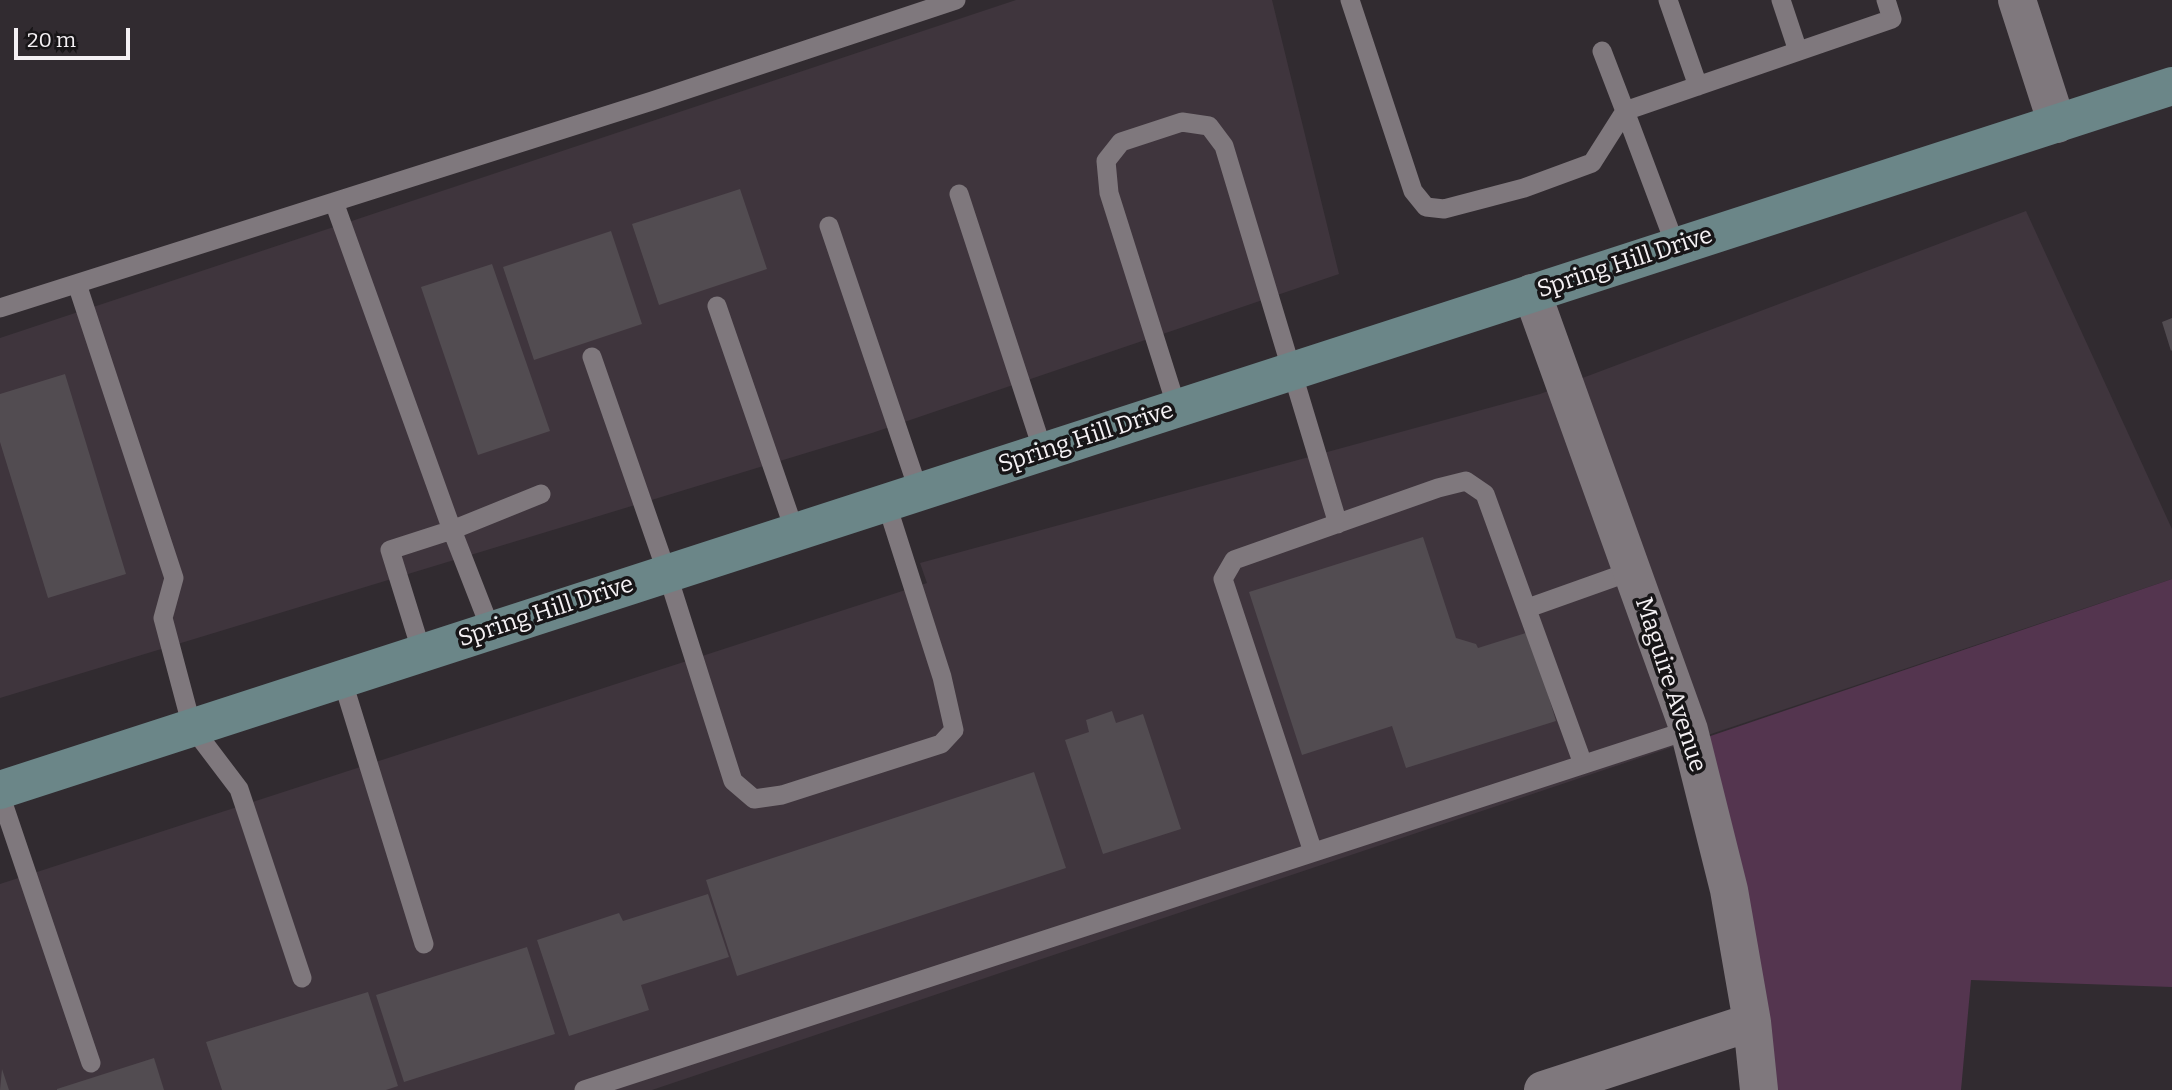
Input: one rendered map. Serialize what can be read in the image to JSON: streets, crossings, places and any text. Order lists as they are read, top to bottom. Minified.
{"streets":{"main road":["Spring Hill Drive"],"street":["Maguire Avenue"]},"crossings":[["Spring Hill Drive","Maguire Avenue"]],"scale_bar":"20 m"}
